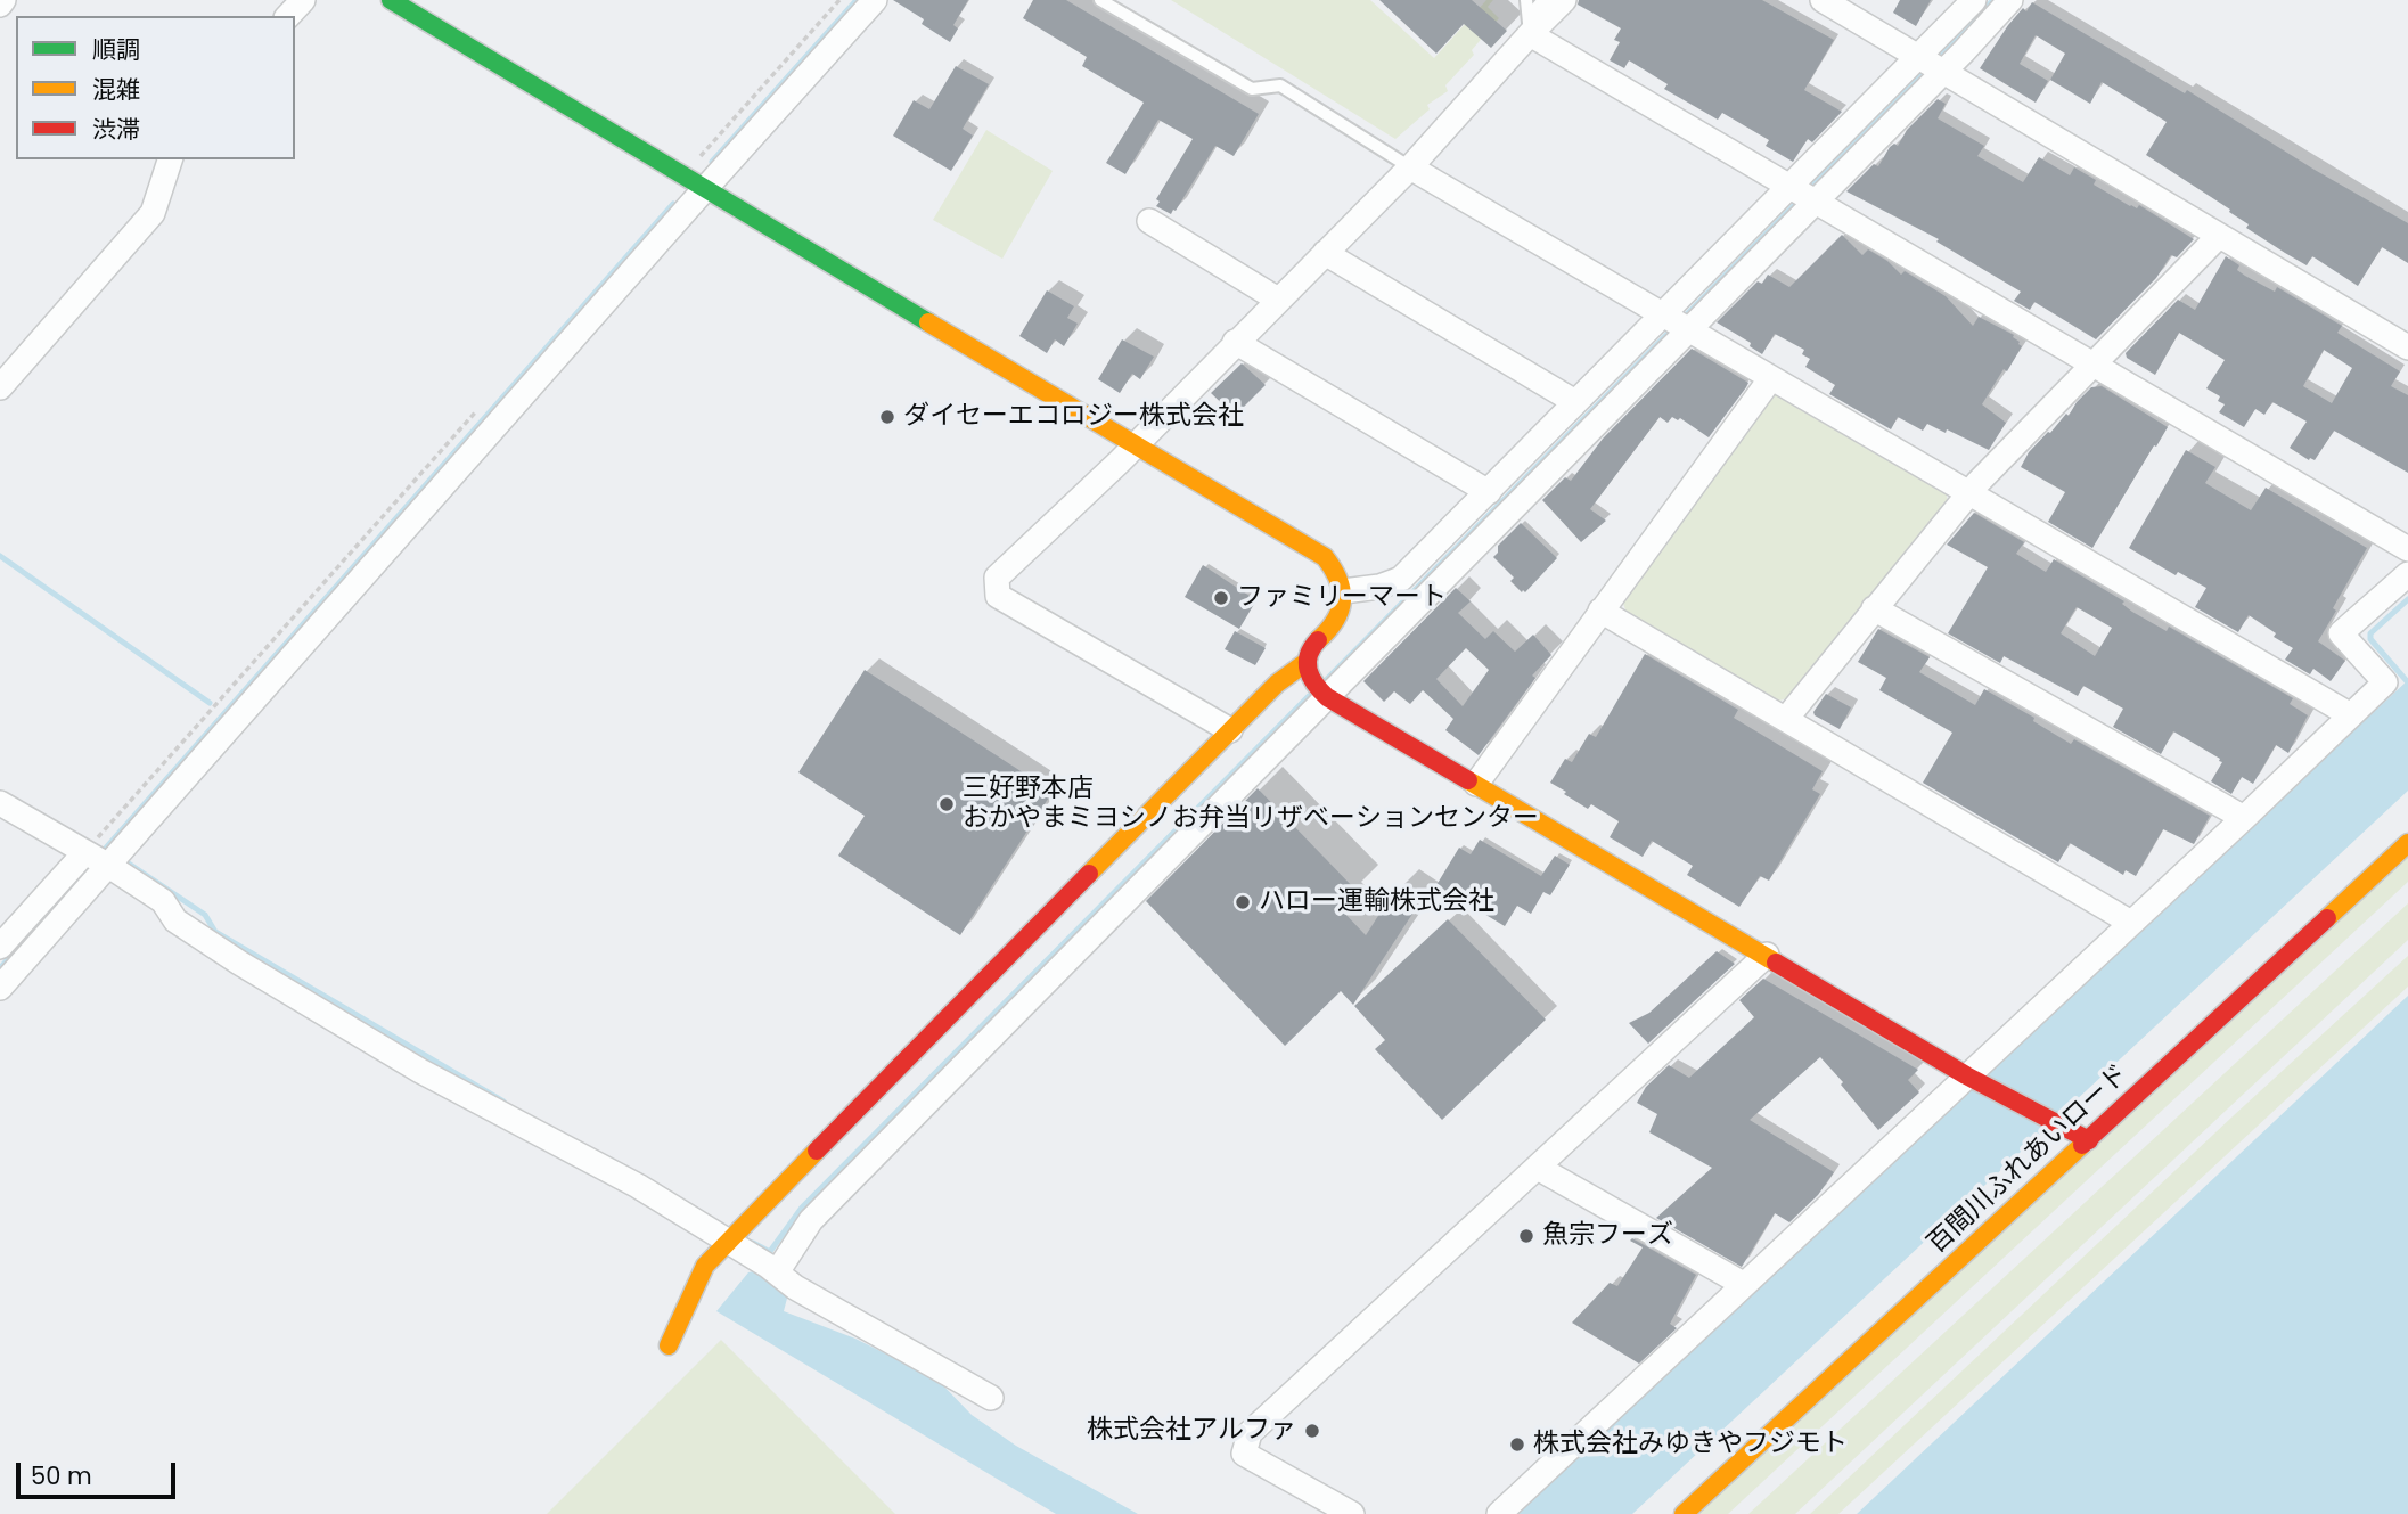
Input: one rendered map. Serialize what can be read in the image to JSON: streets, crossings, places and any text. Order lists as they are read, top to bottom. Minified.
{"streets":{"street":["百間川ふれあいロード"]},"places":["ダイセーエコロジー株式会社","ファミリーマート","三好野本店 おかやまミヨシノお弁当リザベーションセンター","ハロー運輸株式会社","魚宗フーズ","株式会社アルファ","株式会社みゆきやフジモト"],"legend":["順調","混雑","渋滞"],"scale_bar":"50 m"}
